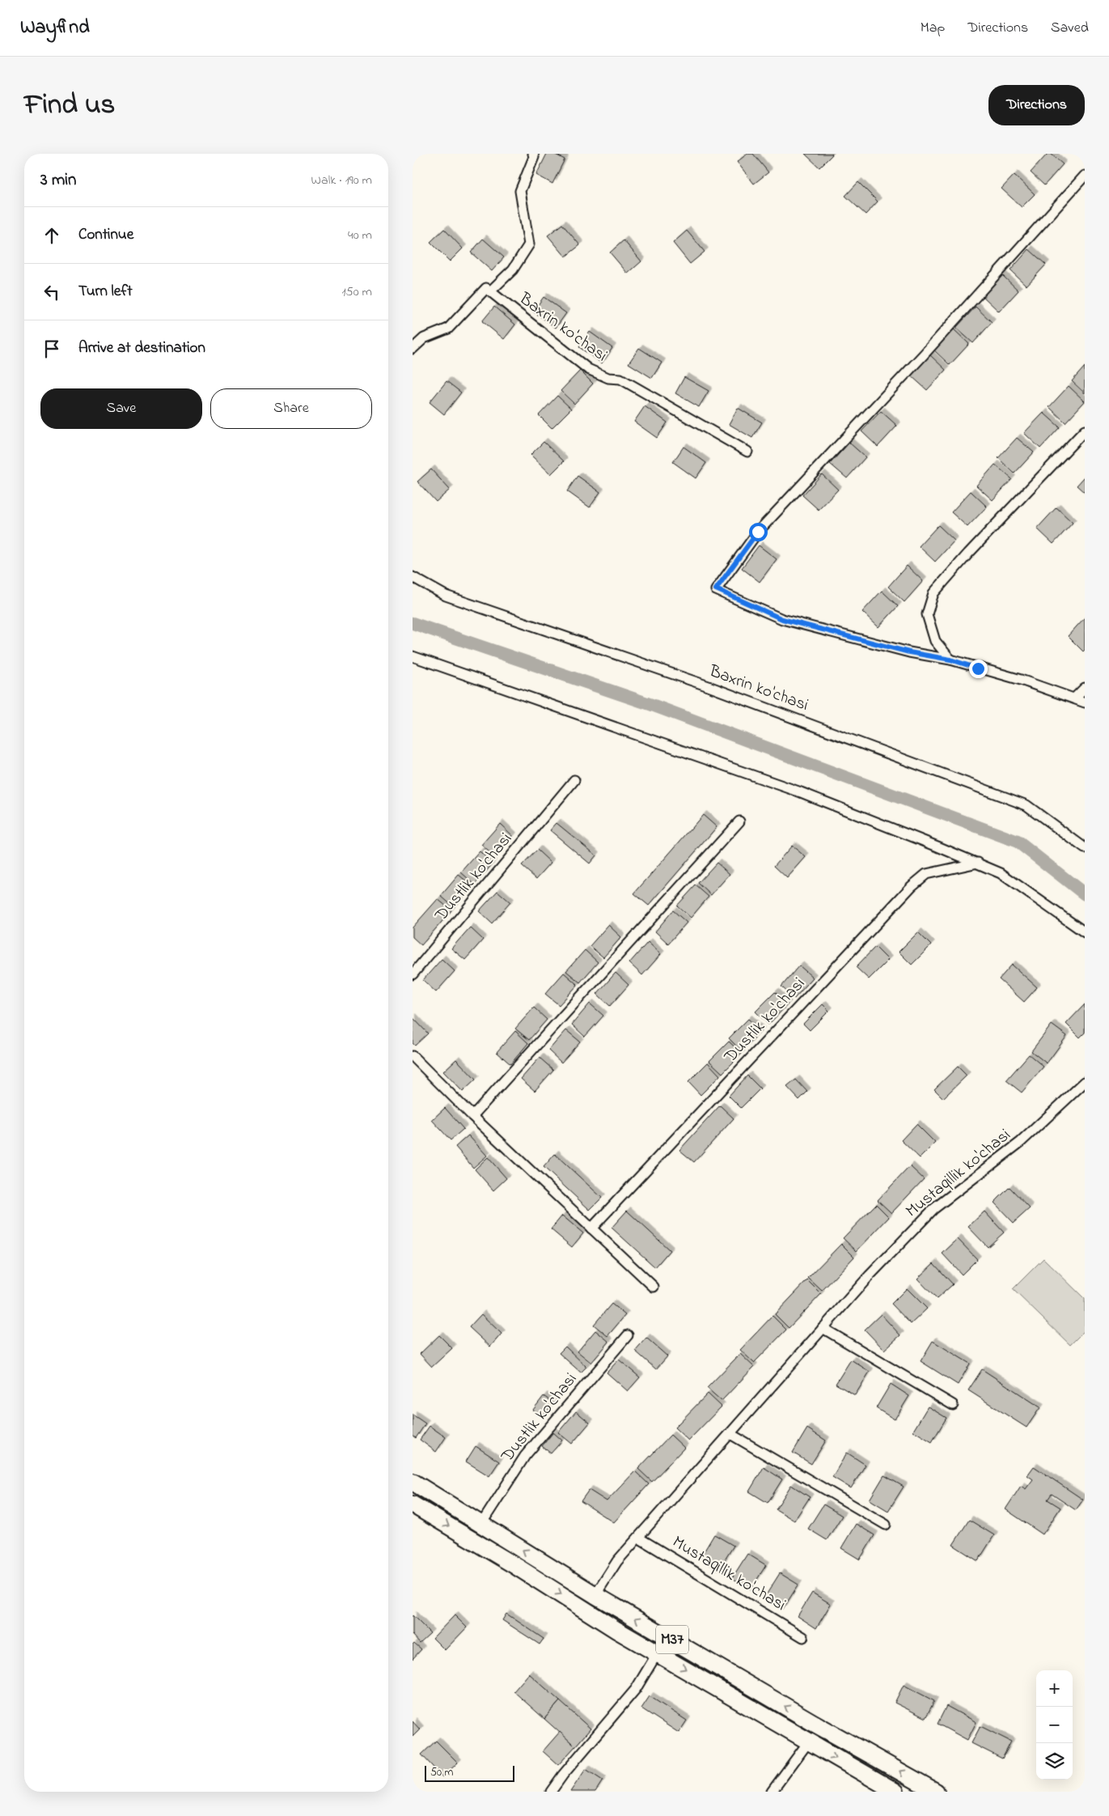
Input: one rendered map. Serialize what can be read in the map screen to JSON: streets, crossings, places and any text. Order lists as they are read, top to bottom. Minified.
{"streets":{"highway":["M37"],"street":["Baxrin ko'chasi","Dustlik ko'chasi","Mustaqillik ko'chasi"]},"crossings":[["Dustlik ko'chasi","M37"],["Mustaqillik ko'chasi","M37"]],"scale_bar":"50 m","page":{"header":"Wayfind","nav":["Map","Directions","Saved"],"title":"Find us","buttons":["Directions",["Save","Share"]],"heading":["3 min","Walk · 190 m"],"list":[["Continue","40 m"],["Turn left","150 m"],"Arrive at destination"],"map_buttons":["+","−"],"scale":"50 m"}}
